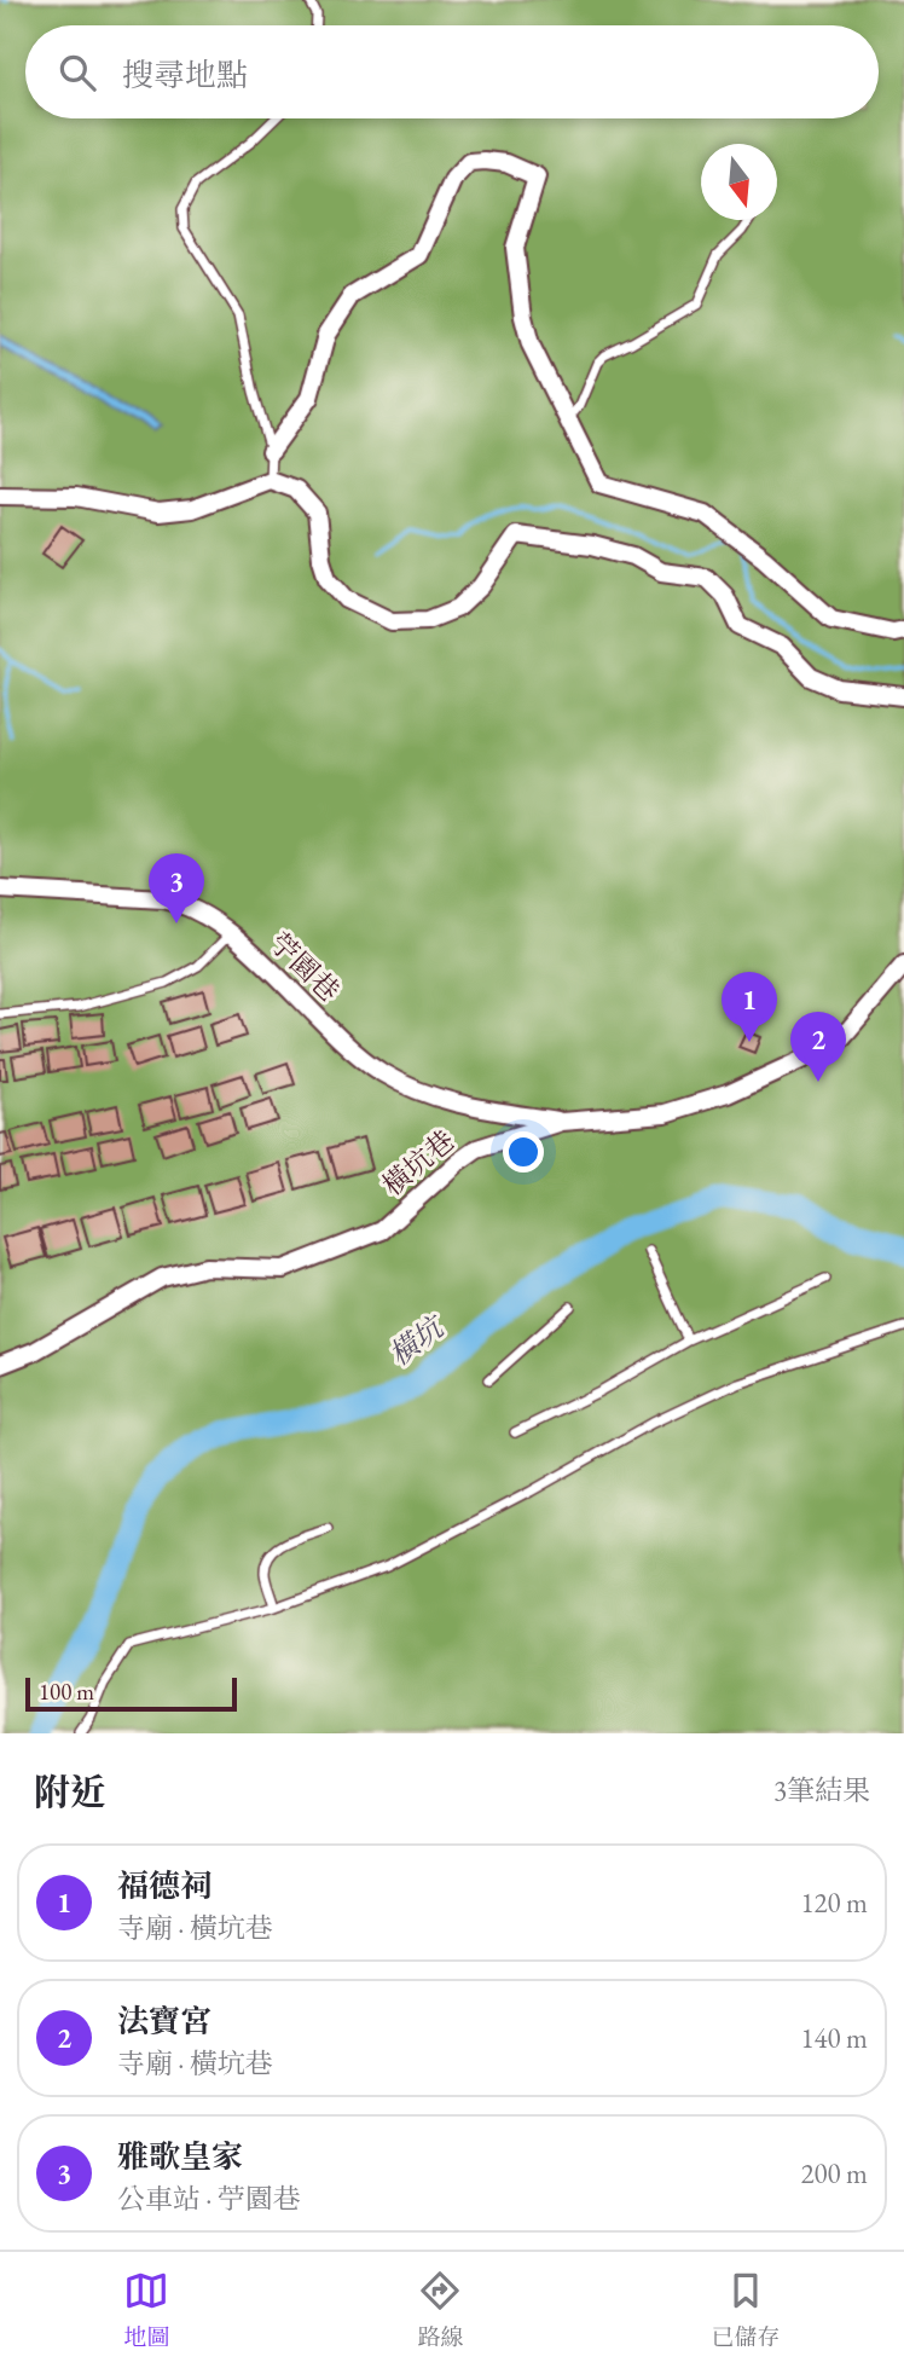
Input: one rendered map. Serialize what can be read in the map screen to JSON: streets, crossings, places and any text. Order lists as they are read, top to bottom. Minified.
{"streets":{"street":["苧園巷","橫坑巷"]},"crossings":[["苧園巷","橫坑巷"]],"water":["橫坑"],"scale_bar":"100 m","north":"bottom","page":{"search":"搜尋地點","pins":["3","1","2"],"scale":"100 m","heading":["附近","3筆結果"],"list":[{"mark":"1","name":"福德祠","note":"寺廟 · 橫坑巷","value":"120 m"},{"mark":"2","name":"法寶宮","note":"寺廟 · 橫坑巷","value":"140 m"},{"mark":"3","name":"雅歌皇家","note":"公車站 · 苧園巷","value":"200 m"}],"nav":["地圖","路線","已儲存"]}}
